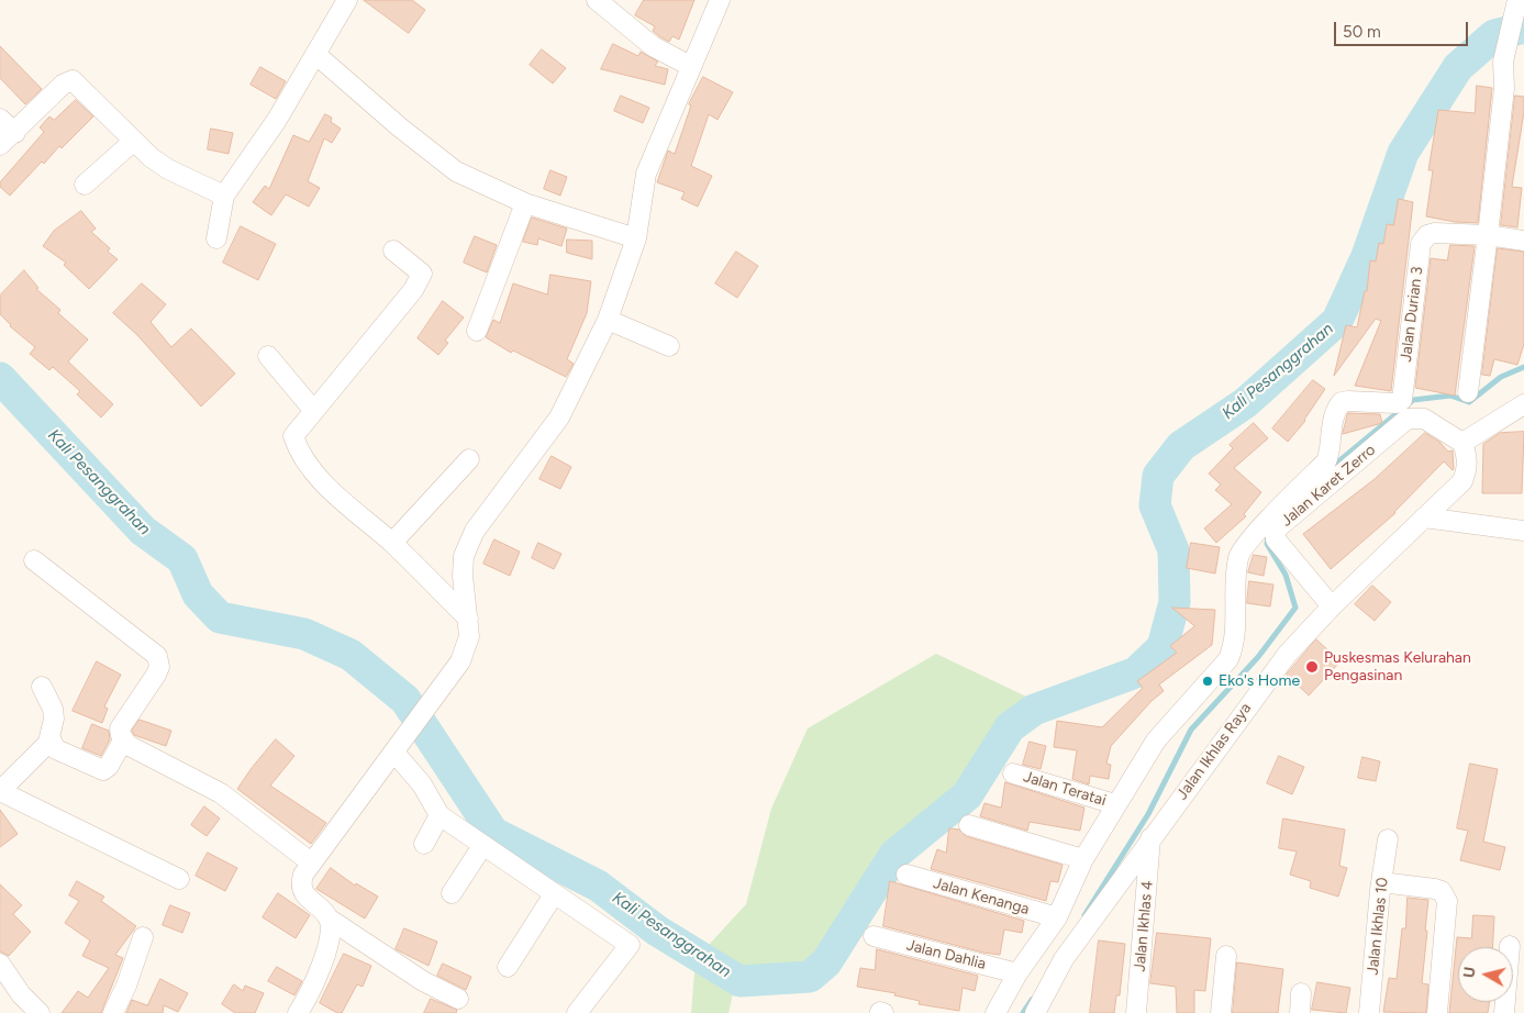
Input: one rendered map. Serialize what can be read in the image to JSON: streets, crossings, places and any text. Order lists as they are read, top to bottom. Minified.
{"streets":{"street":["Jalan Durian 3","Jalan Karet Zerro","Jalan Ikhlas Raya","Jalan Teratai","Jalan Kenanga","Jalan Ikhlas 4","Jalan Ikhlas 10","Jalan Dahlia"]},"crossings":[["Jalan Durian 3","Jalan Teratai"],["Jalan Karet Zerro","Jalan Ikhlas Raya"],["Jalan Ikhlas Raya","Jalan Ikhlas 4"]],"water":["Kali Pesanggrahan"],"places":["Puskesmas Kelurahan Pengasinan","Eko's Home"],"scale_bar":"50 m","north":"left"}
